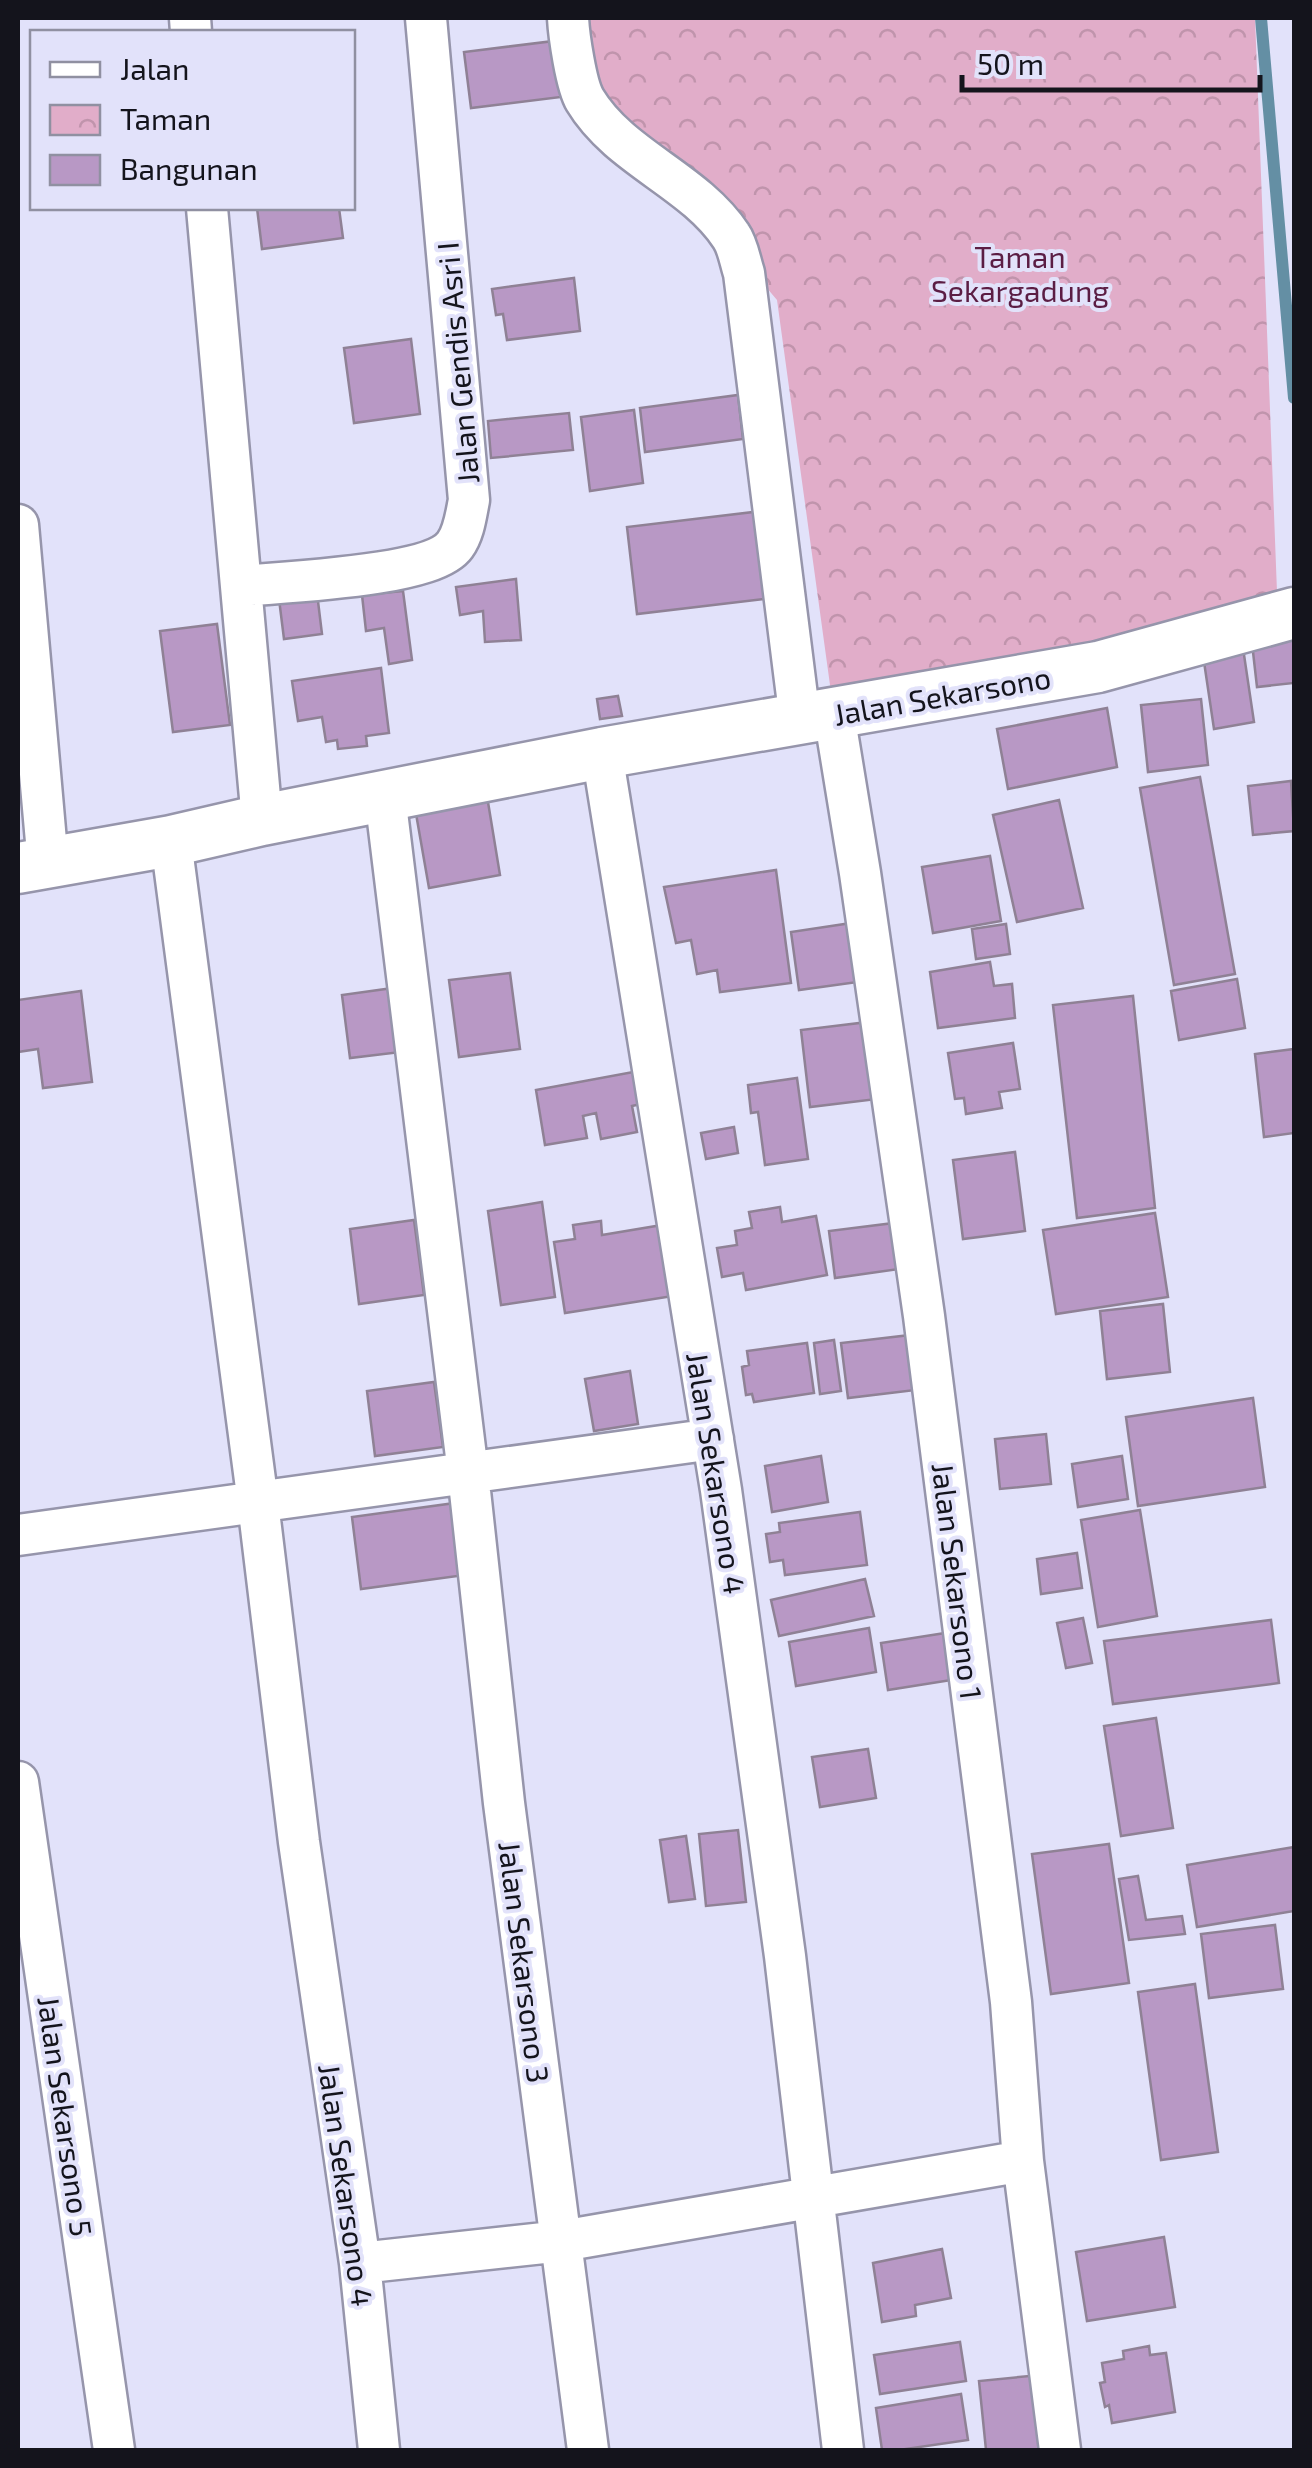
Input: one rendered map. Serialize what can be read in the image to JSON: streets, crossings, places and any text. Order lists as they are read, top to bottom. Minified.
{"streets":{"street":["Jalan Gendis Asri I","Jalan Sekarsono","Jalan Sekarsono 4","Jalan Sekarsono 1","Jalan Sekarsono 3","Jalan Sekarsono 5"]},"crossings":[["Jalan Sekarsono","Jalan Sekarsono 4"],["Jalan Sekarsono","Jalan Sekarsono 1"],["Jalan Sekarsono","Jalan Sekarsono 3"]],"parks":["Taman Sekargadung"],"legend":["Jalan","Taman","Bangunan"],"scale_bar":"50 m"}
